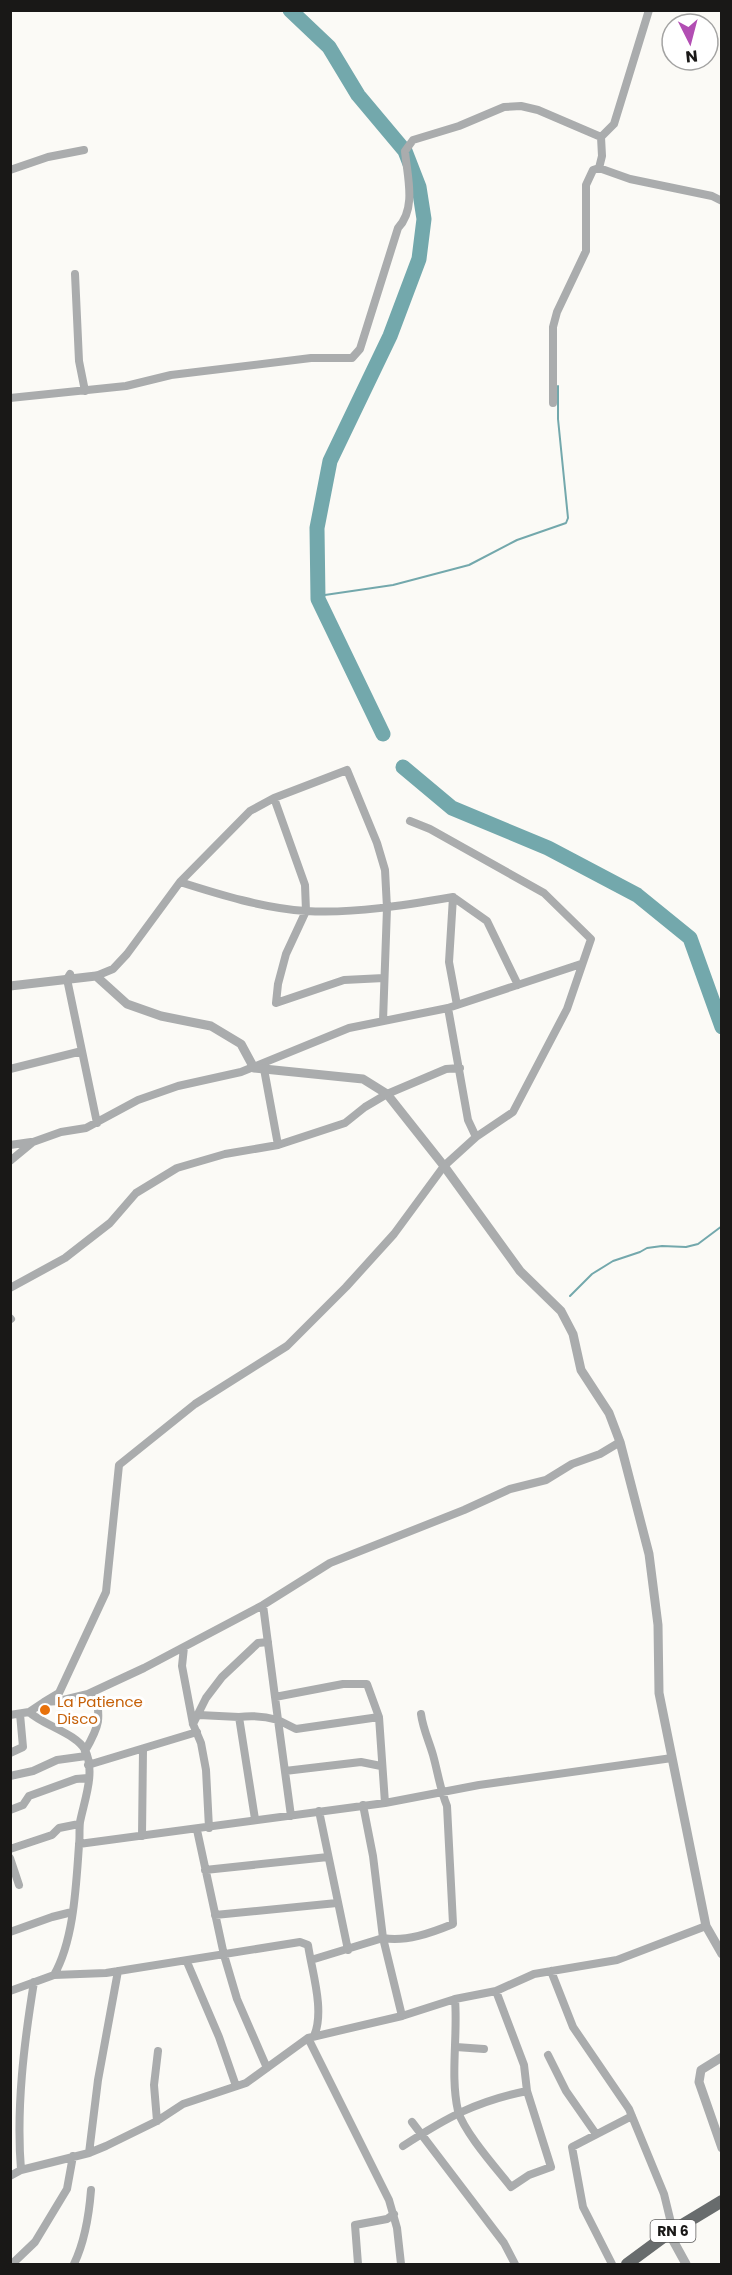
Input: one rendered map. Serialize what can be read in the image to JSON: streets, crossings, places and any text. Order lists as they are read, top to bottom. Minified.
{"streets":{"main road":["RN 6"]},"places":["La Patience Disco"],"north":"bottom"}
